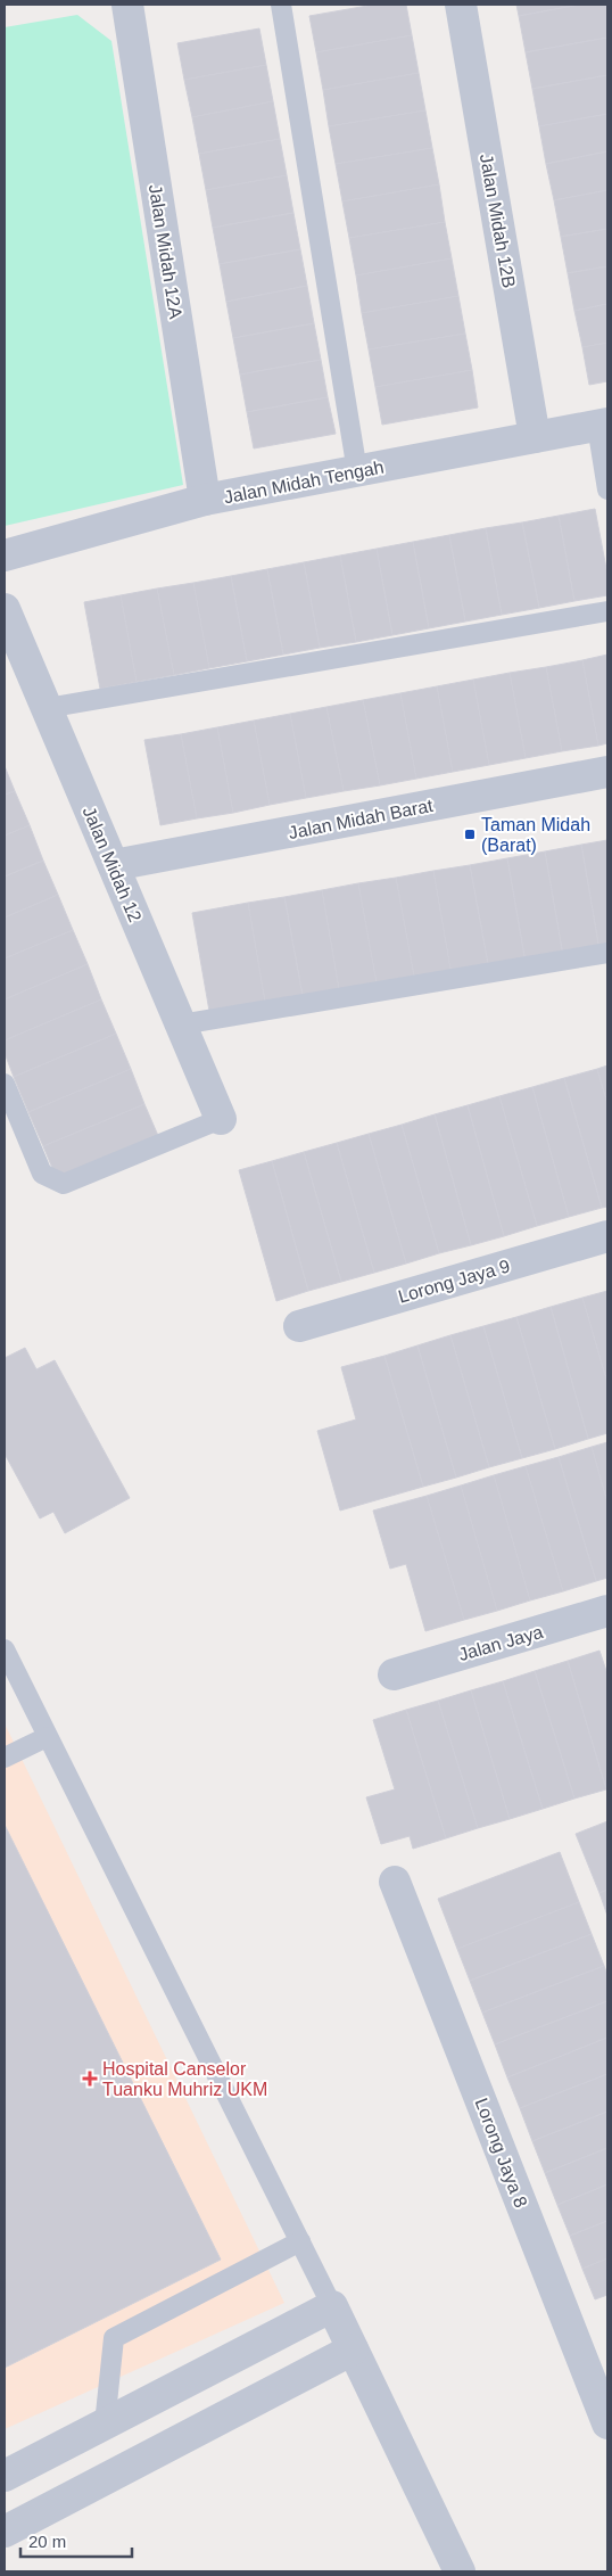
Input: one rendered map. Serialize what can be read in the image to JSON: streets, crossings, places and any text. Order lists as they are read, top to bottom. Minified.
{"streets":{"street":["Jalan Midah 12B","Jalan Midah 12A","Jalan Midah Tengah","Jalan Midah Barat","Jalan Midah 12","Lorong Jaya 9","Jalan Jaya","Lorong Jaya 8"]},"crossings":[["Jalan Midah 12B","Jalan Midah Tengah"],["Jalan Midah 12A","Jalan Midah Tengah"],["Jalan Midah Barat","Jalan Midah 12"]],"places":{"transit":["Taman Midah (Barat)"],"health":["Hospital Canselor Tuanku Muhriz UKM"]},"scale_bar":"20 m"}
